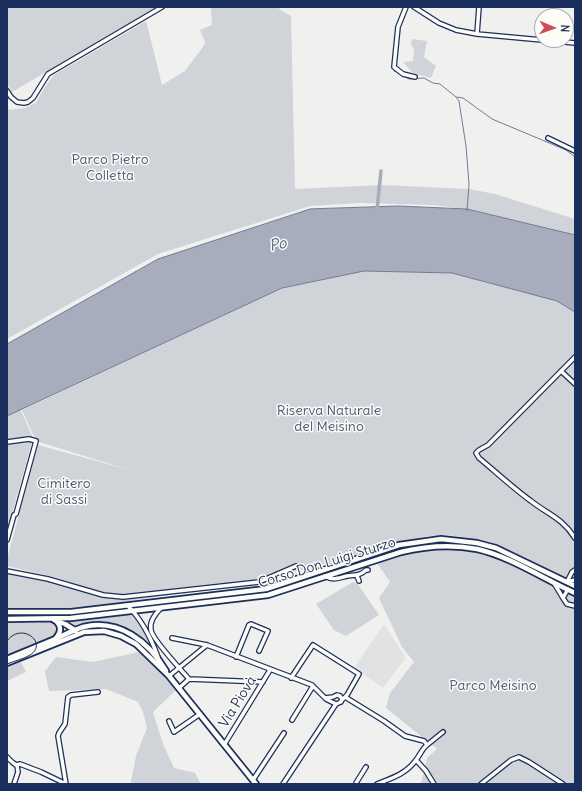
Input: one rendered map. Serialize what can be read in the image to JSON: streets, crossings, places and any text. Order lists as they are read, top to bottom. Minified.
{"streets":{"main road":["Corso Don Luigi Sturzo"],"street":["Via Piovà"]},"water":["Po"],"parks":["Parco Pietro Colletta","Riserva Naturale del Meisino","Cimitero di Sassi","Parco Meisino"],"north":"right"}
